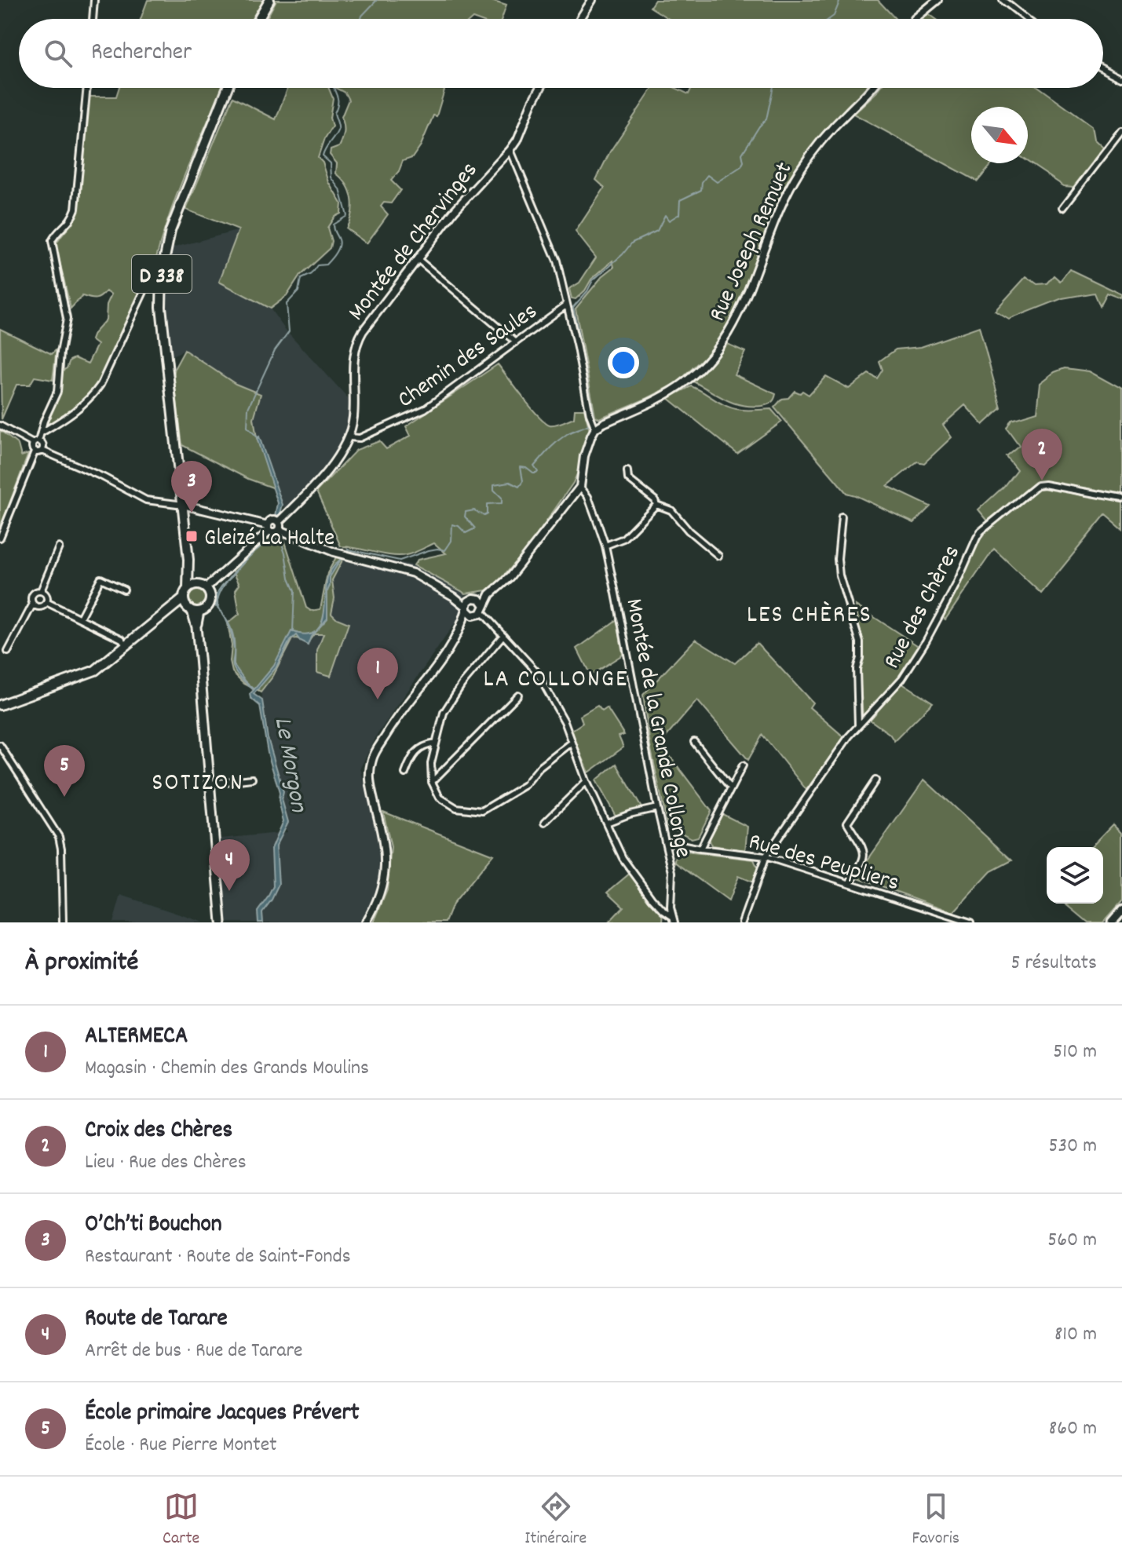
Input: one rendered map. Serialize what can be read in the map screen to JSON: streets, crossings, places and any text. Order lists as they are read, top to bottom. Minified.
{"streets":{"main road":["D 338"],"street":["Montée de Chervinges","Rue Joseph Remuet","Chemin des Saules","Rue des Chères","Montée de la Grande Collonge","Rue des Peupliers"]},"crossings":[["Montée de Chervinges","Chemin des Saules"],["Rue des Chères","Rue des Peupliers"],["Montée de la Grande Collonge","Rue des Peupliers"]],"districts":["LES CHÈRES","LA COLLONGE","SOTIZON"],"water":["Le Morgon"],"places":{"transit":["Gleizé La Halte"]},"north":"bottom right","page":{"search":"Rechercher","pins":["2","3","1","5","4"],"heading":["À proximité","5 résultats"],"list":[{"mark":"1","name":"ALTERMECA","note":"Magasin · Chemin des Grands Moulins","value":"510 m"},{"mark":"2","name":"Croix des Chères","note":"Lieu · Rue des Chères","value":"530 m"},{"mark":"3","name":"O’Ch’ti Bouchon","note":"Restaurant · Route de Saint-Fonds","value":"560 m"},{"mark":"4","name":"Route de Tarare","note":"Arrêt de bus · Rue de Tarare","value":"810 m"},{"mark":"5","name":"École primaire Jacques Prévert","note":"École · Rue Pierre Montet","value":"860 m"}],"nav":["Carte","Itinéraire","Favoris"]}}
